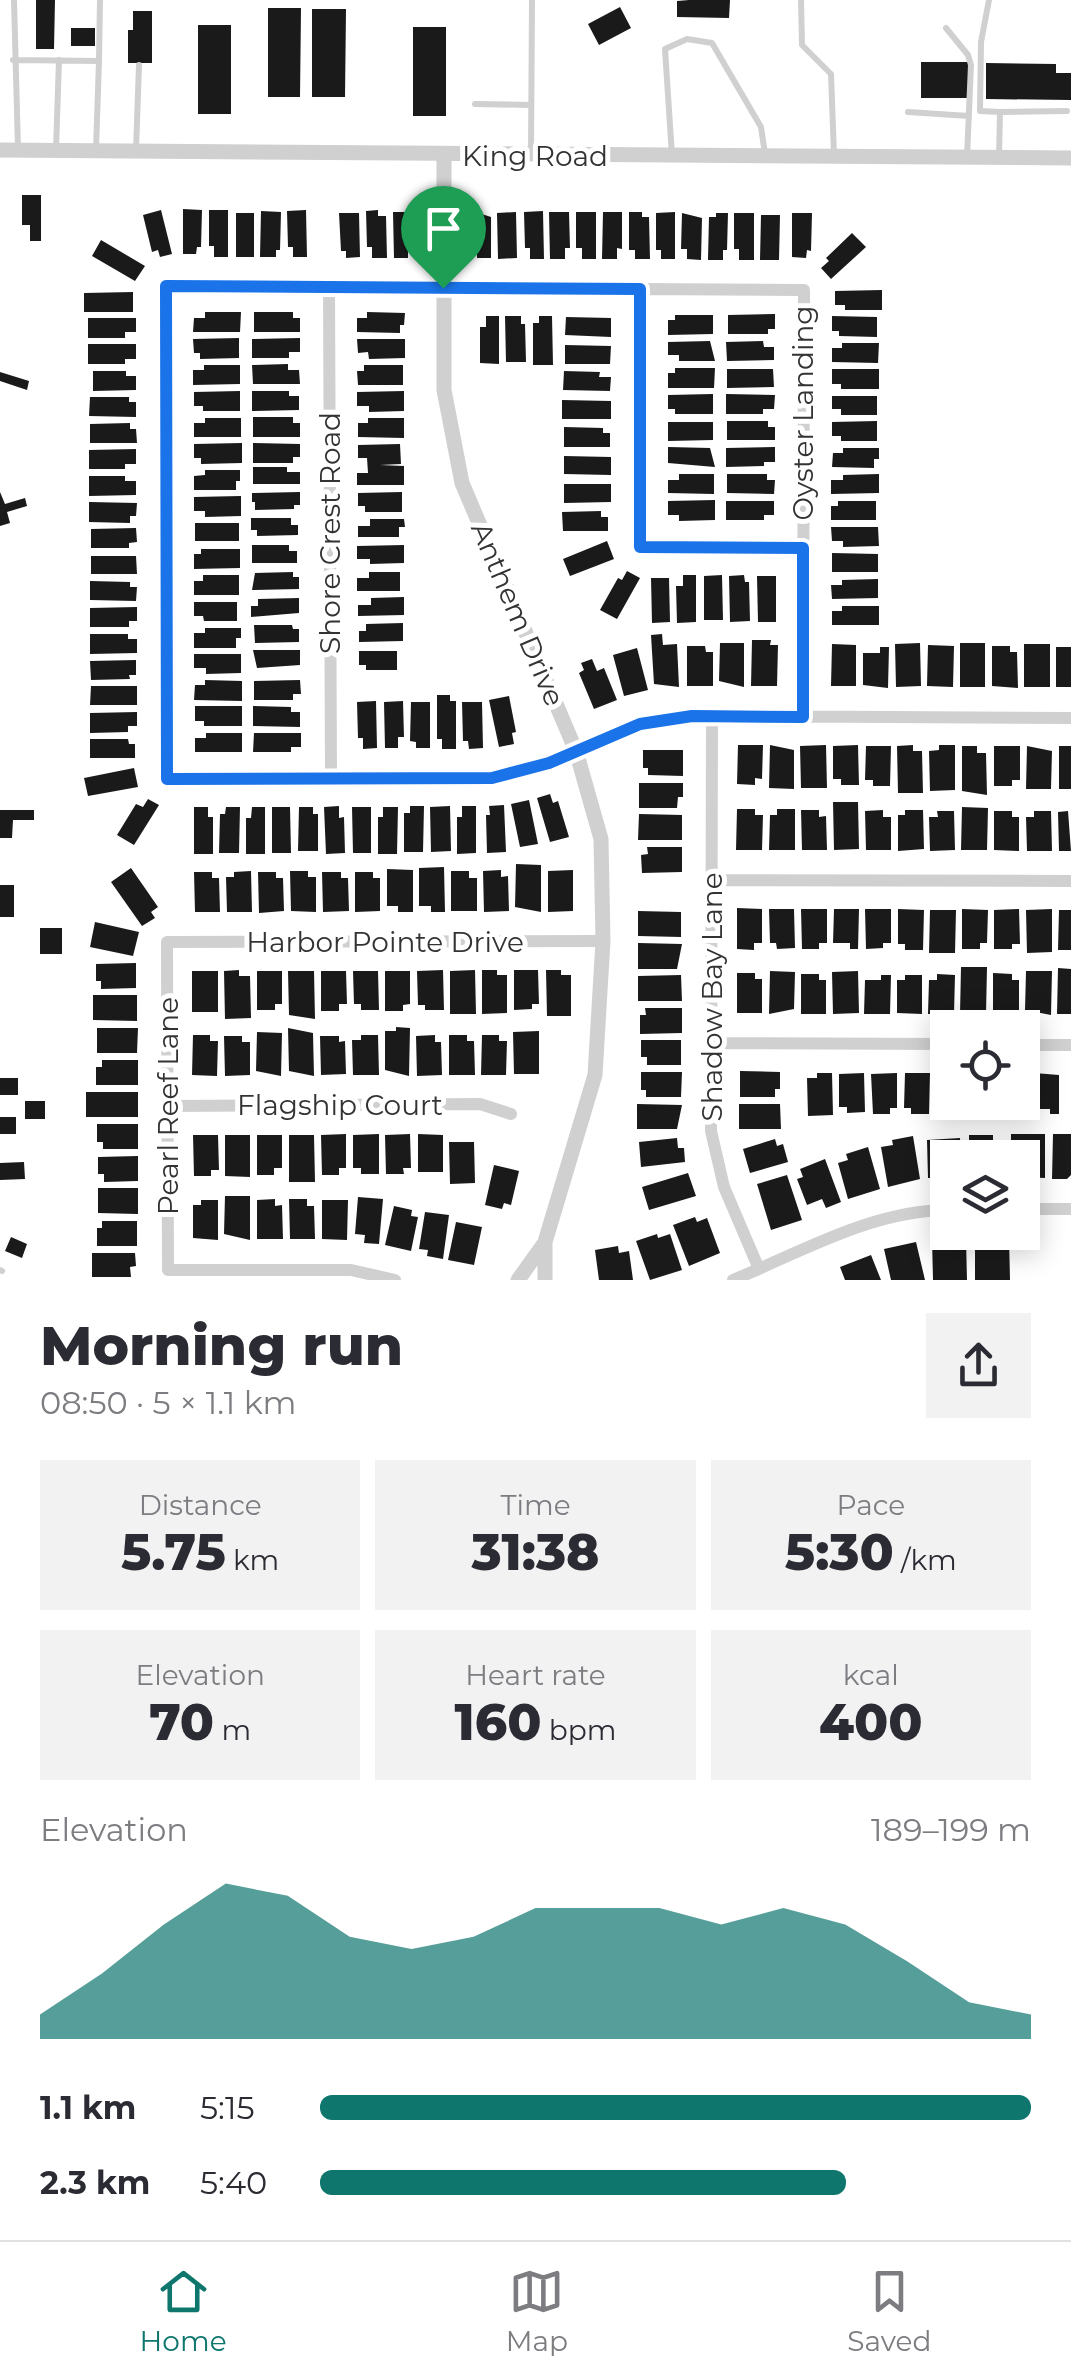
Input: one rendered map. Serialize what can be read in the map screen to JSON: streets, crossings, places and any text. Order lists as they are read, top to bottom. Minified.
{"streets":{"street":["King Road","Oyster Landing","Shore Crest Road","Anthem Drive","Harbor Pointe Drive","Shadow Bay Lane","Flagship Court","Pearl Reef Lane"]},"crossings":[["King Road","Anthem Drive"],["Anthem Drive","Harbor Pointe Drive"],["Harbor Pointe Drive","Pearl Reef Lane"],["Flagship Court","Pearl Reef Lane"]],"page":{"heading":["Morning run","08:50 · 5 × 1.1 km"],"stats":[["Distance","5.75 km"],["Time","31:38"],["Pace","5:30 /km"],["Elevation","70 m"],["Heart rate","160 bpm"],["kcal","400"]],"chart":["Elevation","189–199 m"],"list":[{"name":"1.1 km","note":"5:15"},{"name":"2.3 km","note":"5:40"}],"tabs":["Home","Map","Saved"]}}
